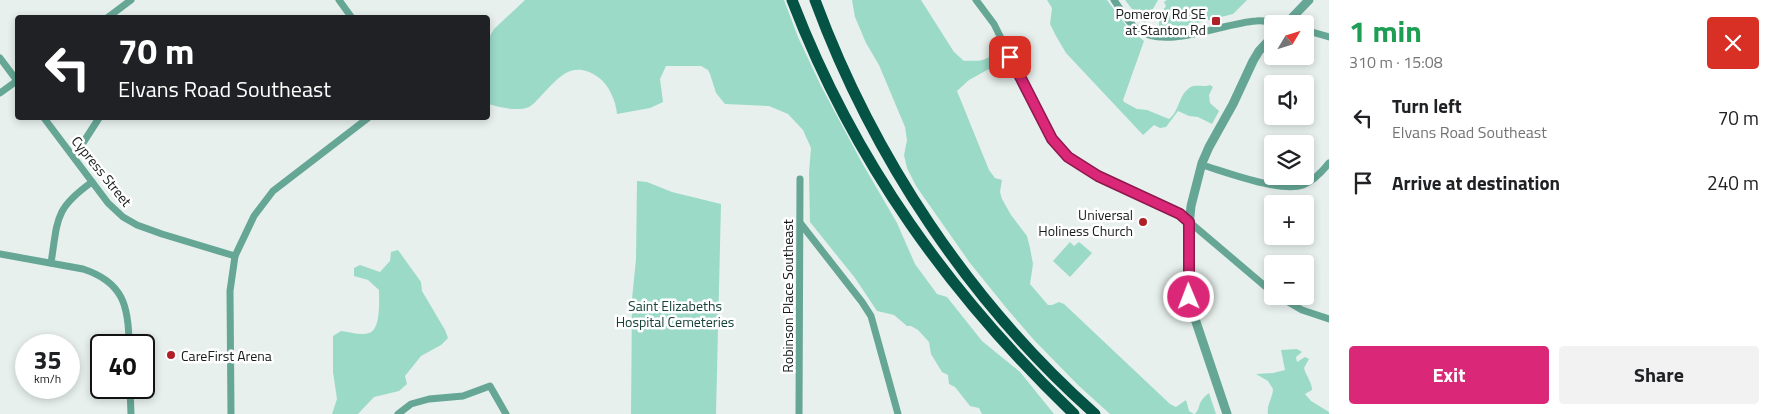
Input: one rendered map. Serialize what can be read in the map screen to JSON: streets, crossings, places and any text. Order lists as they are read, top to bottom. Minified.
{"streets":{"street":["Cypress Street","Robinson Place Southeast"]},"parks":["Saint Elizabeths Hospital Cemeteries"],"places":{"transit":["Pomeroy Rd SE at Stanton Rd"],"other":["Universal Holiness Church","CareFirst Arena"]},"north":"top right","page":{"heading":["1 min","310 m · 15:08"],"map_buttons":["+","−"],"turn":["70 m","Elvans Road Southeast"],"list":[{"name":"Turn left","note":"Elvans Road Southeast","value":"70 m"},{"name":"Arrive at destination","value":"240 m"}],"speed":"35 km/h","limit":"40","buttons":["Exit","Share"]}}
